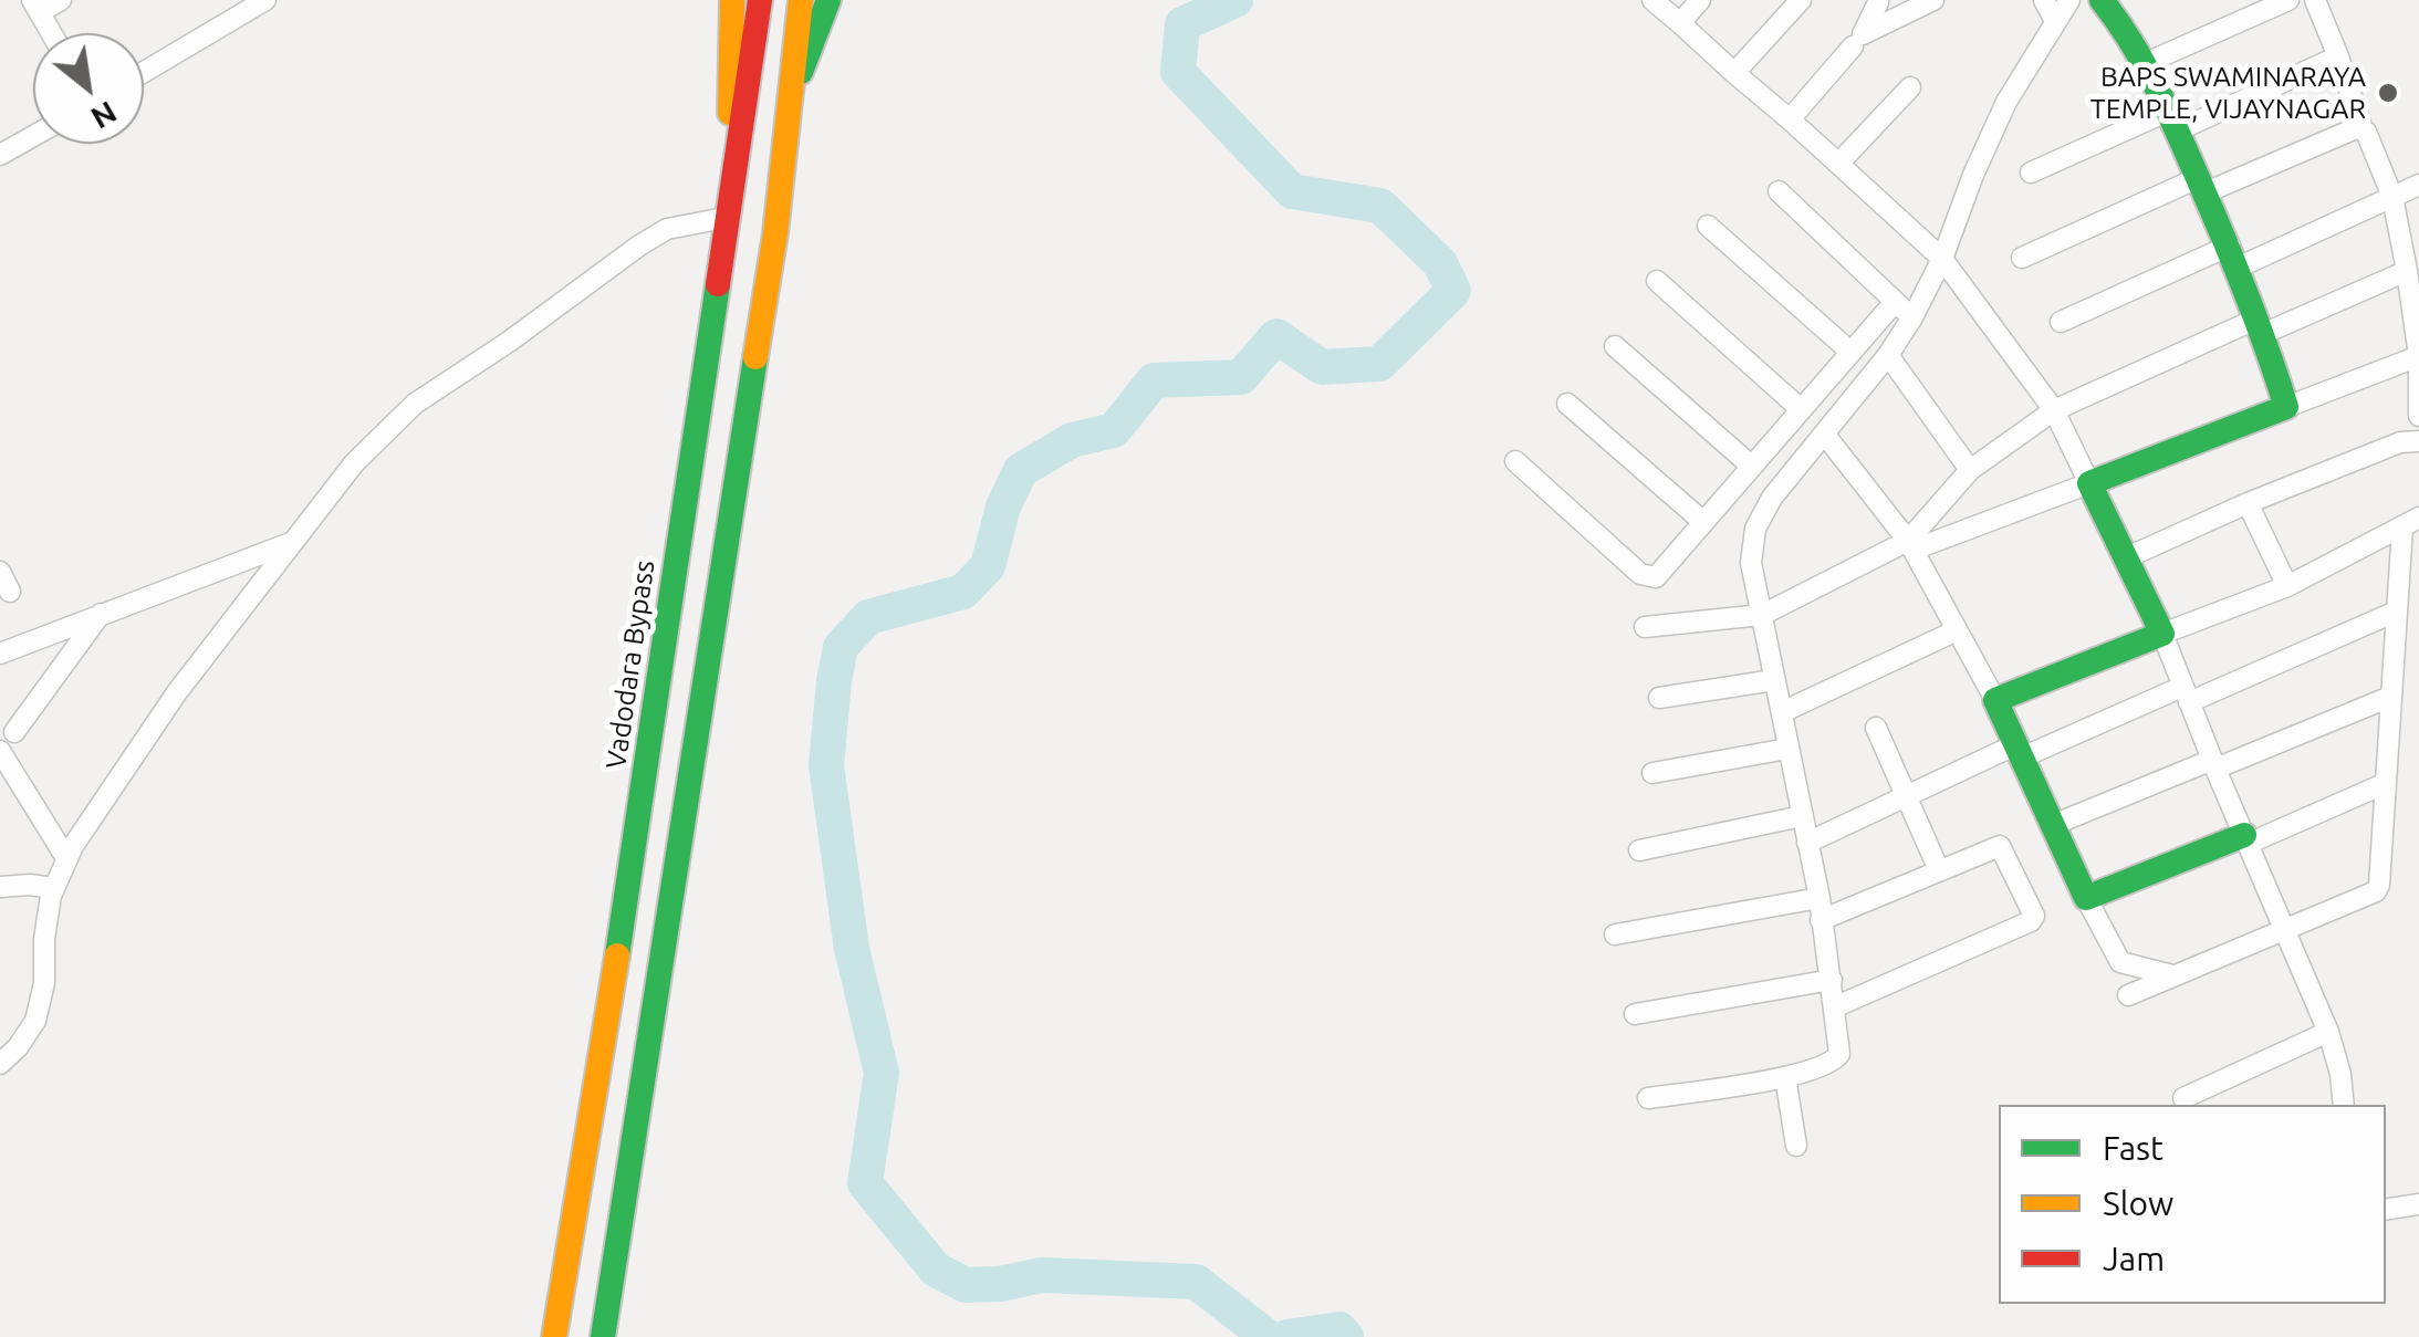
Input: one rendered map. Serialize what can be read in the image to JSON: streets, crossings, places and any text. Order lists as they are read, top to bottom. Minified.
{"streets":{"main road":["Vadodara Bypass"]},"places":["BAPS SWAMINARAYA TEMPLE, VIJAYNAGAR"],"legend":["Fast","Slow","Jam"],"north":"bottom right"}
